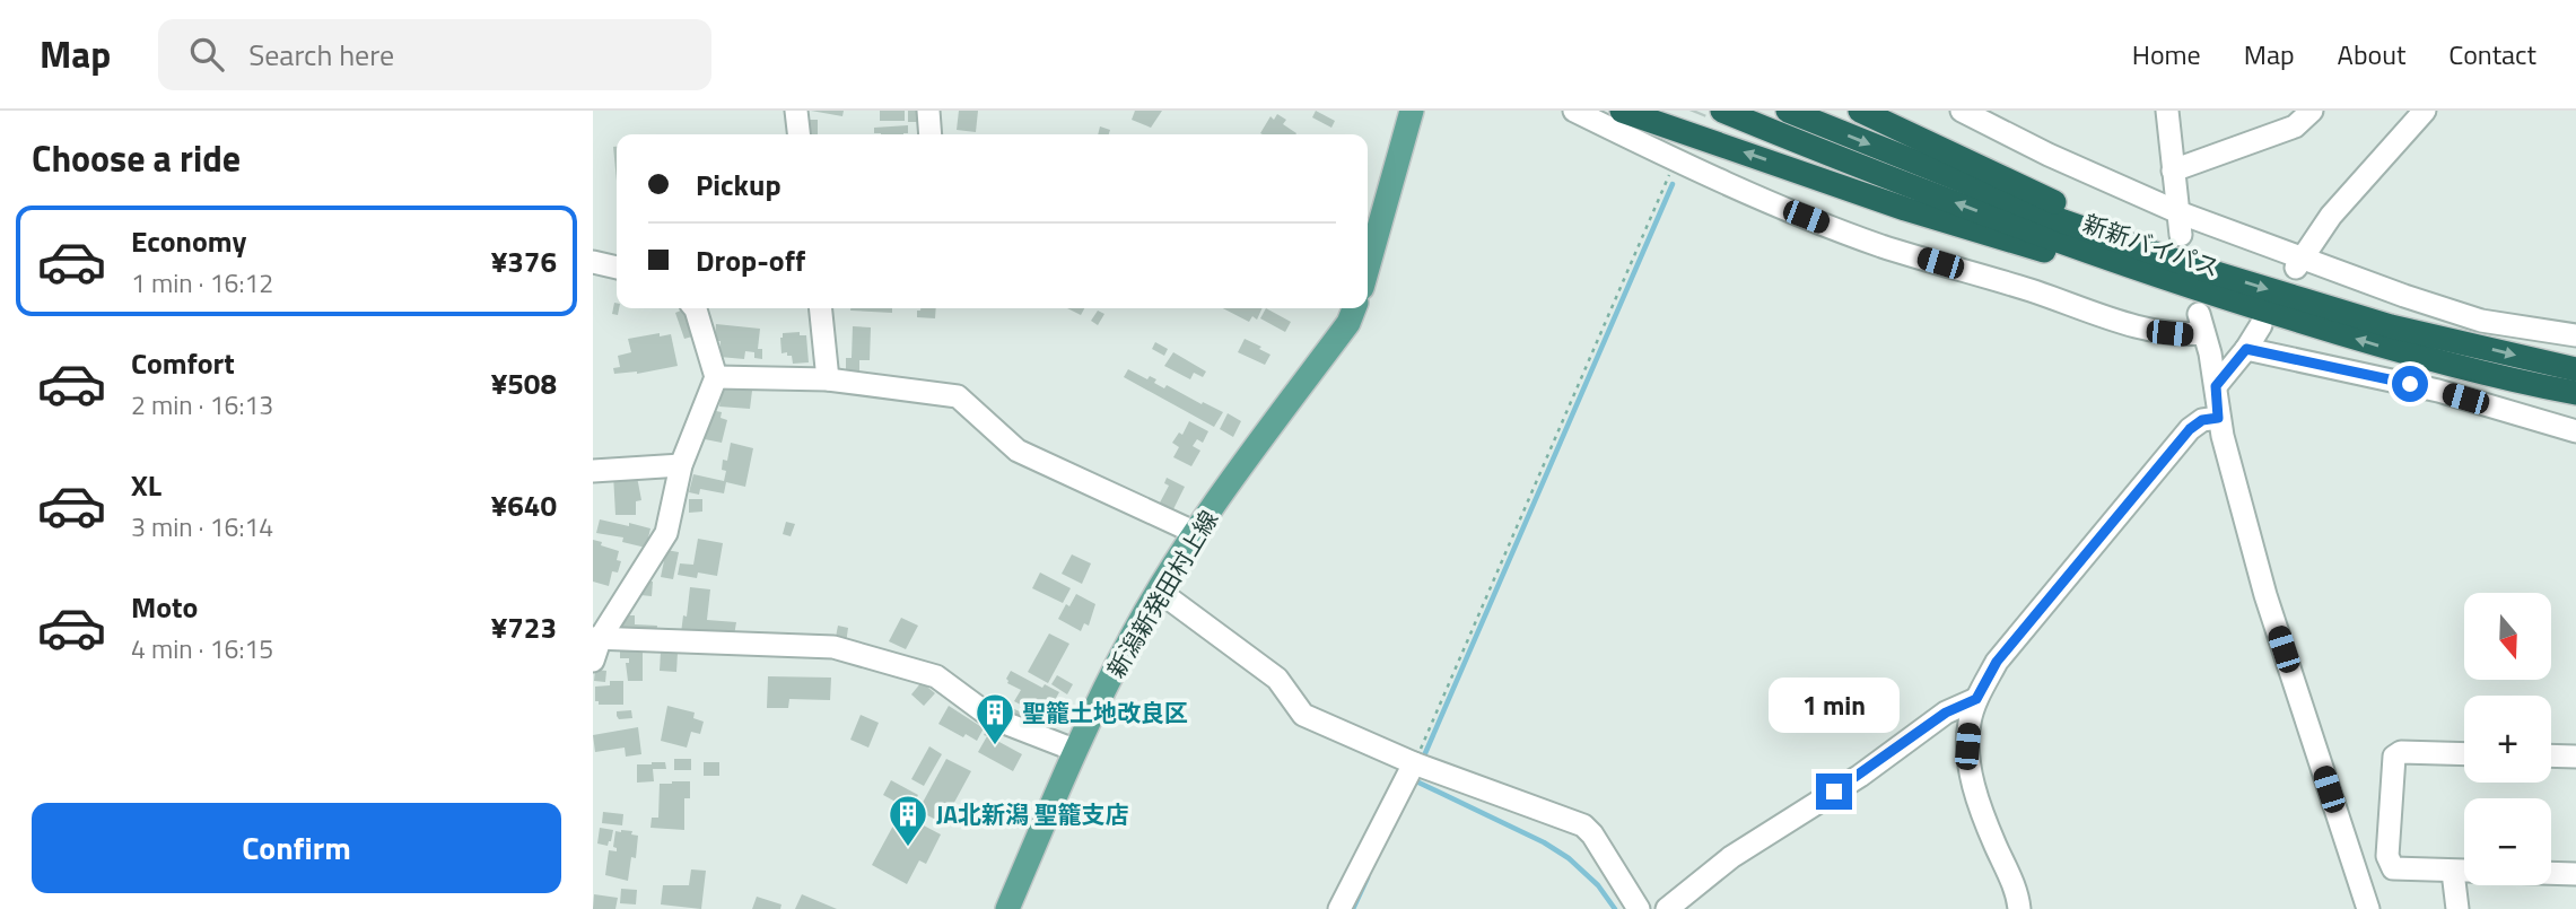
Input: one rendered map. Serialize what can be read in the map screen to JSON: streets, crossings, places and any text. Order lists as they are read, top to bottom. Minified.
{"streets":{"highway":["新新バイパス"],"main road":["新潟新発田村上線"]},"places":{"building":["聖籠土地改良区","JA北新潟 聖籠支店"]},"north":"bottom","page":{"header":"Map","search":"Search here","nav":["Home","Map","About","Contact"],"heading":"Choose a ride","banner":["Pickup","Drop-off"],"list":[{"name":"Economy","note":"1 min · 16:12","value":"¥376"},{"name":"Comfort","note":"2 min · 16:13","value":"¥508"},{"name":"XL","note":"3 min · 16:14","value":"¥640"},{"name":"Moto","note":"4 min · 16:15","value":"¥723"}],"map_buttons":["+","−"],"bubble":"1 min","buttons":"Confirm"}}
